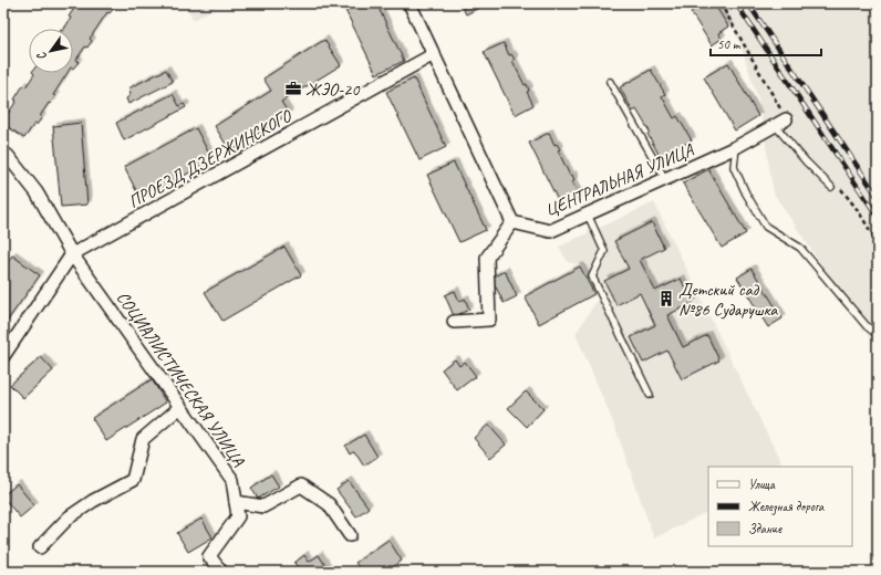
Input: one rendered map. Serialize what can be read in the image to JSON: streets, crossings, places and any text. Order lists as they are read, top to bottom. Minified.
{"streets":{"street":["ПРОЕЗД ДЗЕРЖИНСКОГО","ЦЕНТРАЛЬНАЯ УЛИЦА","СОЦИАЛИСТИЧЕСКАЯ УЛИЦА"]},"crossings":[["ПРОЕЗД ДЗЕРЖИНСКОГО","СОЦИАЛИСТИЧЕСКАЯ УЛИЦА"]],"places":{"office":["ЖЭО-20"],"building":["Детский сад №86 Сударушка"]},"legend":["Улица","Железная дорога","Здание"],"scale_bar":"50 m","north":"bottom left"}
